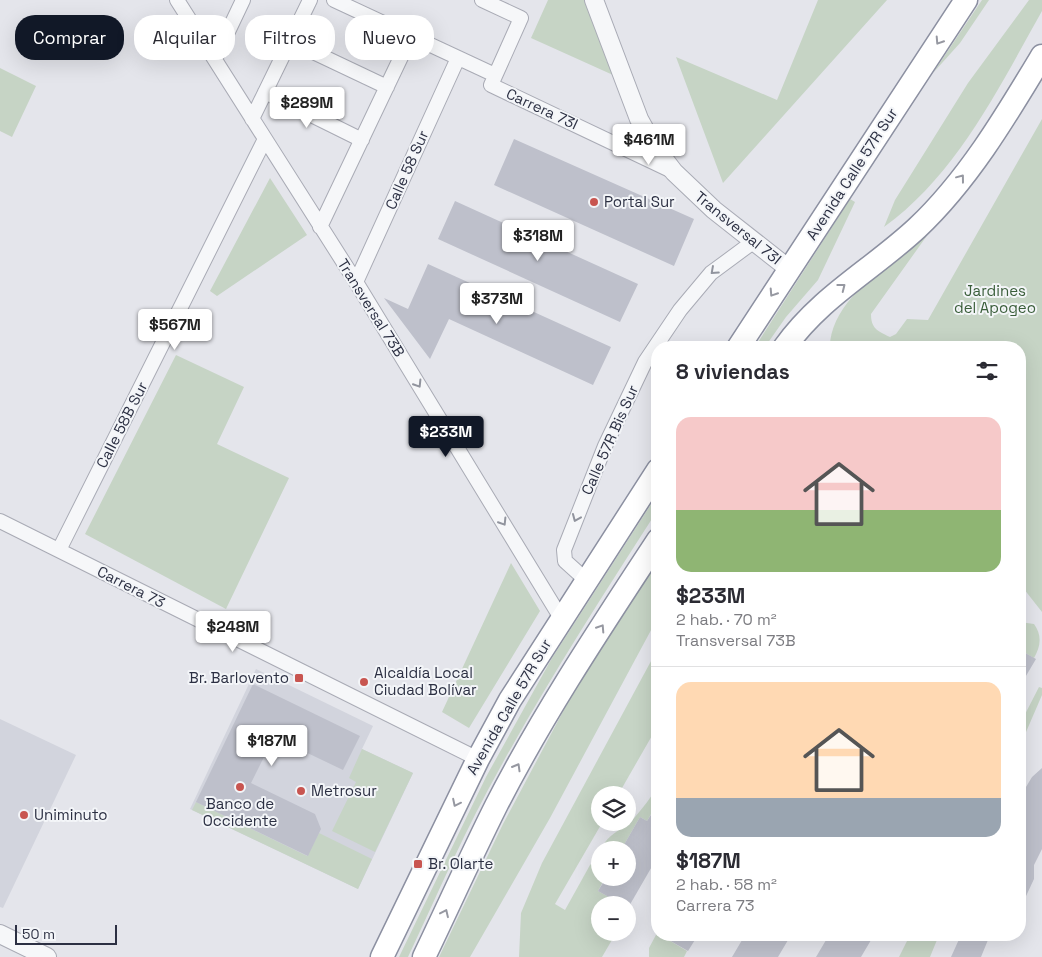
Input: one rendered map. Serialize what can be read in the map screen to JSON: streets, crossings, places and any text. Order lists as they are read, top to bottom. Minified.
{"streets":{"highway":["Avenida Calle 57R Sur"],"street":["Carrera 73I","Calle 58 Sur","Transversal 73I","Transversal 73B","Calle 58B Sur","Calle 57R Bis Sur","Carrera 73"]},"crossings":[["Carrera 73I","Calle 58 Sur"],["Carrera 73I","Transversal 73I"],["Calle 58 Sur","Transversal 73B"],["Avenida Calle 57R Sur","Transversal 73I"],["Avenida Calle 57R Sur","Transversal 73B"],["Avenida Calle 57R Sur","Calle 57R Bis Sur"],["Avenida Calle 57R Sur","Carrera 73"],["Transversal 73I","Calle 57R Bis Sur"],["Transversal 73B","Calle 58B Sur"],["Calle 58B Sur","Carrera 73"]],"one_way":["Transversal 73B","Calle 57R Bis Sur"],"parks":["Jardines del Apogeo"],"places":{"other":["Portal Sur","Alcaldía Local Ciudad Bolívar","Banco de Occidente","Metrosur","Uniminuto"],"transit":["Br. Barlovento","Br. Olarte"]},"scale_bar":"50 m","page":{"chip":["Comprar","Alquilar","Filtros","Nuevo"],"price":["$289M","$461M","$318M","$373M","$567M","$233M","$248M","$187M"],"heading":"8 viviendas","list":[{"name":"$233M","note":"2 hab. · 70 m² · Transversal 73B"},{"name":"$187M","note":"2 hab. · 58 m² · Carrera 73"}],"map_buttons":["+","−"],"scale":"50 m"}}
